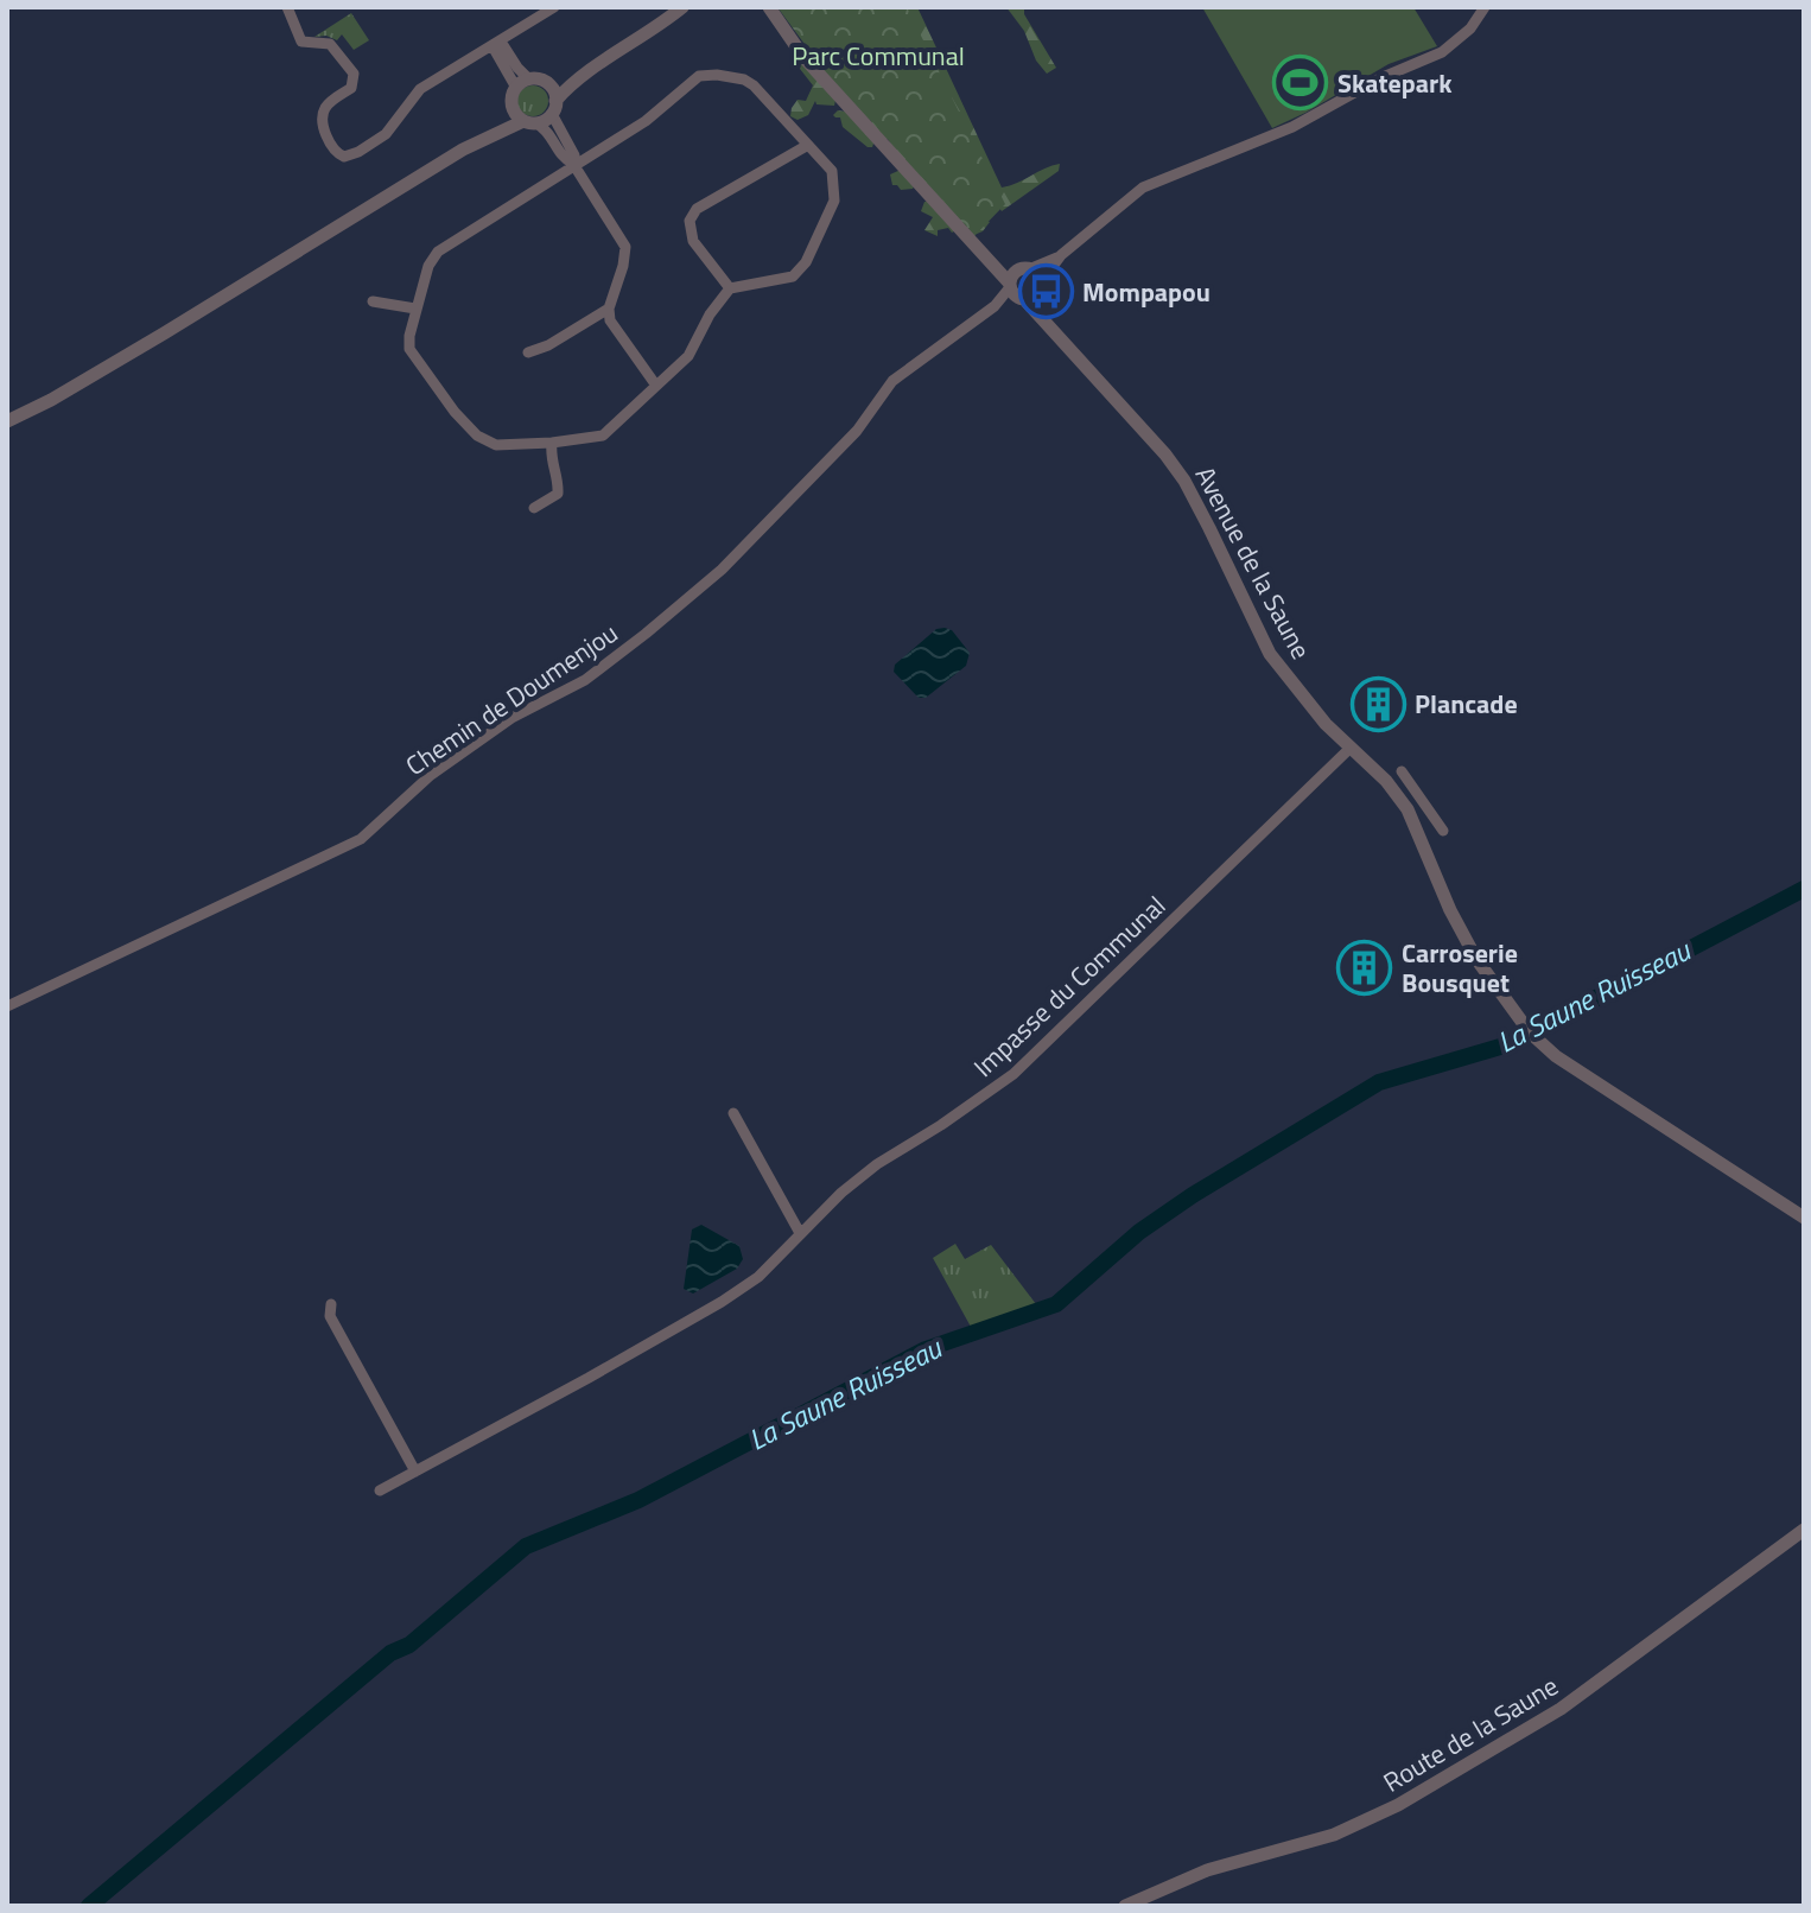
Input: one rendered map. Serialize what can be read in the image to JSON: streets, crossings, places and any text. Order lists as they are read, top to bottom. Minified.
{"streets":{"street":["Avenue de la Saune","Chemin de Doumenjou","Impasse du Communal","Route de la Saune"]},"crossings":[["Avenue de la Saune","Chemin de Doumenjou"],["Avenue de la Saune","Impasse du Communal"]],"water":["La Saune Ruisseau"],"parks":["Parc Communal"],"places":{"sports":["Skatepark"],"bus stop":["Mompapou"],"building":["Plancade","Carroserie Bousquet"]}}
